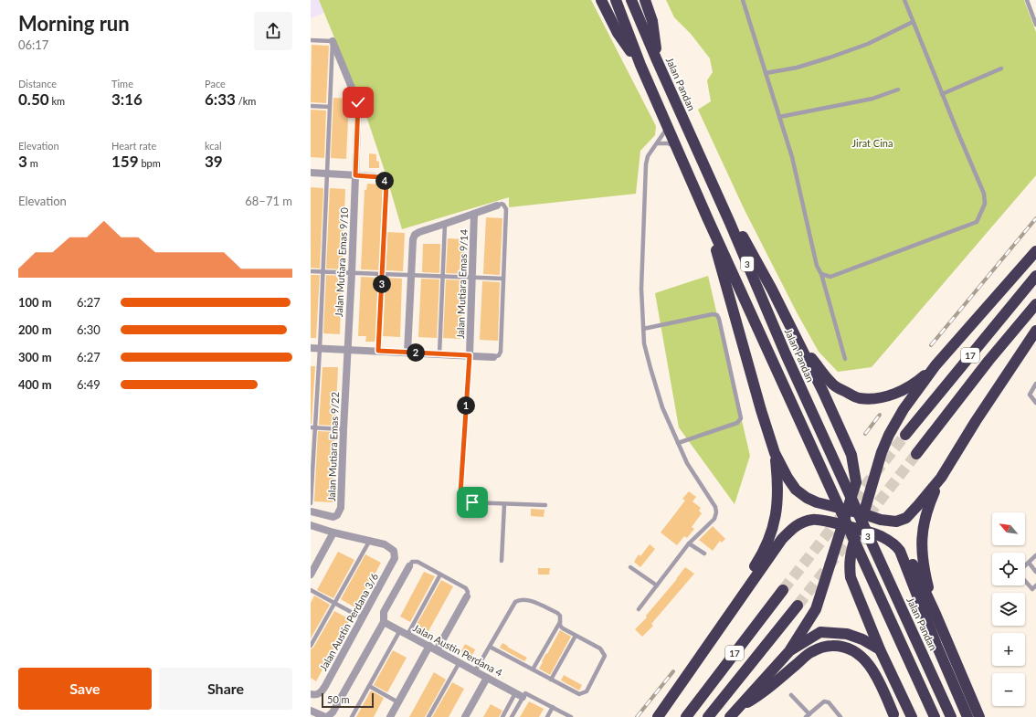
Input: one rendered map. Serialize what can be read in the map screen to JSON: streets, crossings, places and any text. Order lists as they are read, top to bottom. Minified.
{"streets":{"highway":["Jalan Pandan","3","17"],"street":["Jalan Mutiara Emas 9/10","Jalan Mutiara Emas 9/14","Jalan Mutiara Emas 9/22","Jalan Austin Perdana 3/6","Jalan Austin Perdana 4"]},"crossings":[["Jalan Mutiara Emas 9/10","Jalan Mutiara Emas 9/22"]],"parks":["Jirat Cina"],"scale_bar":"50 m","north":"top left","page":{"heading":["Morning run","06:17"],"stats":[["Distance","0.50 km"],["Time","3:16"],["Pace","6:33 /km"],["Elevation","3 m"],["Heart rate","159 bpm"],["kcal","39"]],"pins":["4","3","2","1"],"chart":["Elevation","68–71 m"],"list":[{"name":"100 m","note":"6:27"},{"name":"200 m","note":"6:30"},{"name":"300 m","note":"6:27"},{"name":"400 m","note":"6:49"}],"map_buttons":["+","−"],"buttons":["Save","Share"],"scale":"50 m"}}
